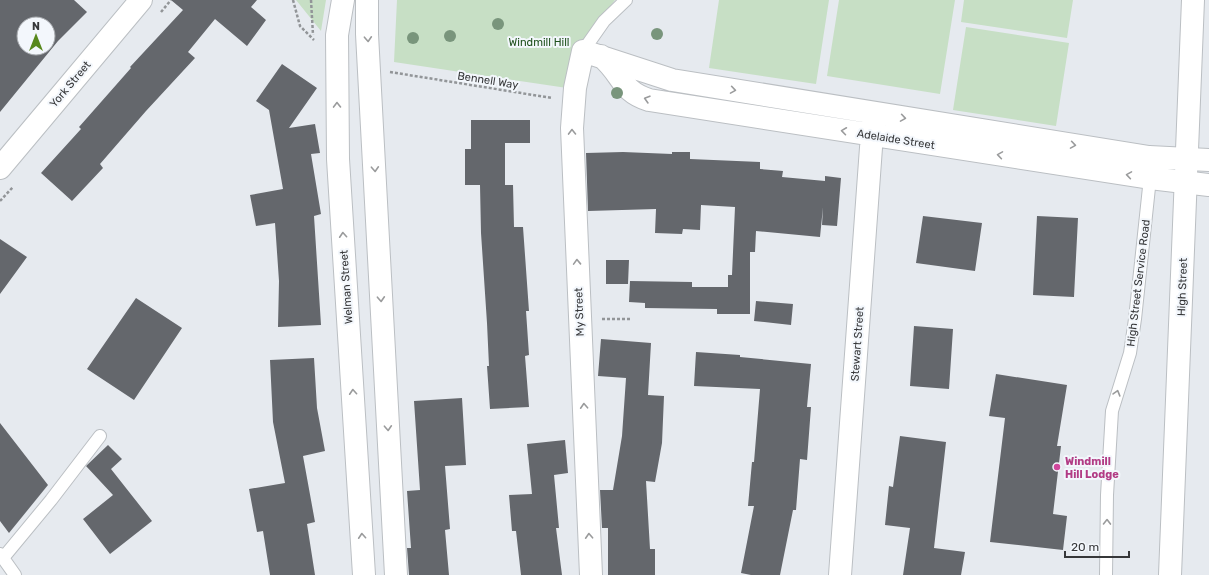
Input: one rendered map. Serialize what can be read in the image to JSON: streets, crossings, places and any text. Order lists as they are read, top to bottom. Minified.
{"streets":{"street":["York Street","Adelaide Street","Welman Street","High Street","My Street","Stewart Street"],"lane":["High Street Service Road"],"path":["Bennell Way"]},"crossings":[["Bennell Way","My Street"],["Adelaide Street","High Street Service Road"],["Adelaide Street","High Street"],["Adelaide Street","My Street"],["Adelaide Street","Stewart Street"]],"one_way":["High Street Service Road"],"parks":["Windmill Hill"],"places":["Windmill Hill Lodge"],"scale_bar":"20 m","north":"top"}
